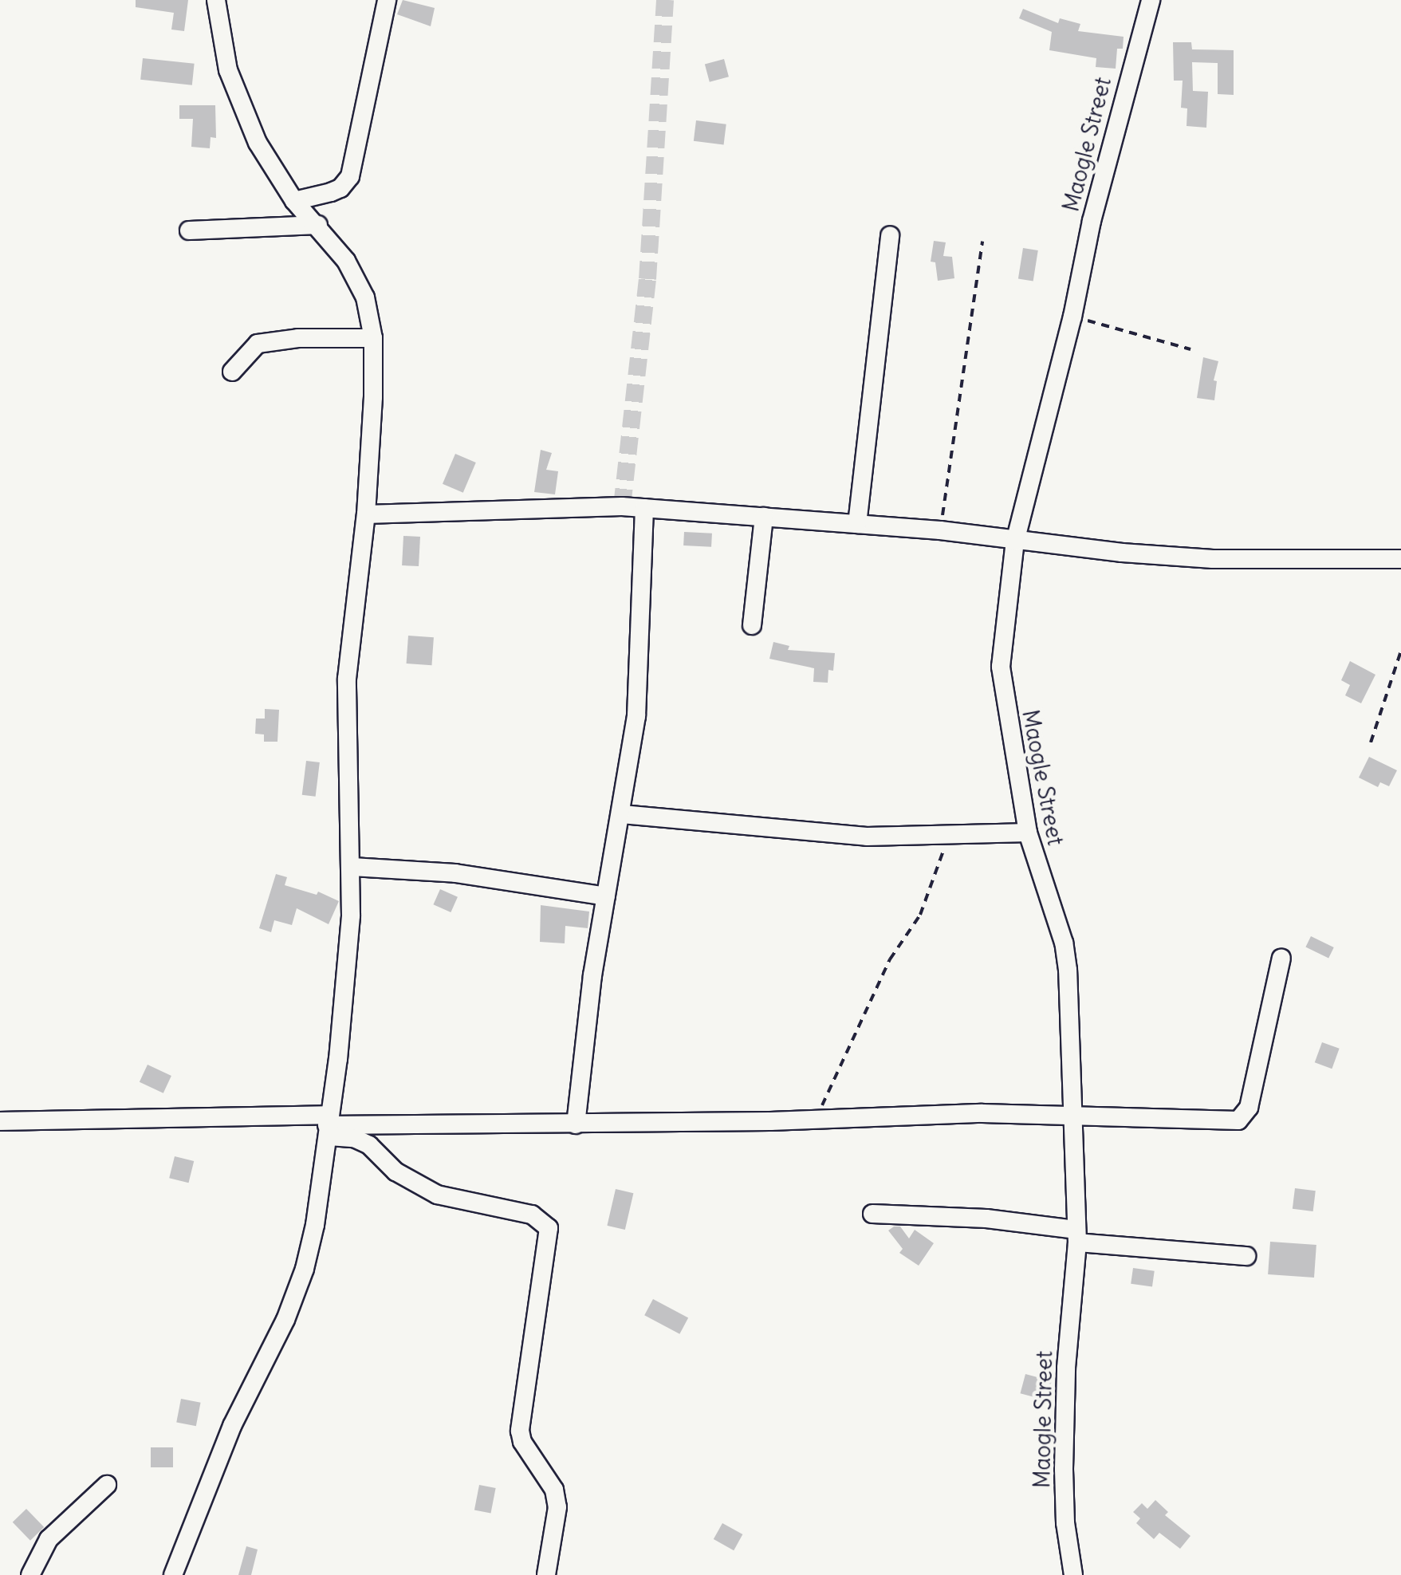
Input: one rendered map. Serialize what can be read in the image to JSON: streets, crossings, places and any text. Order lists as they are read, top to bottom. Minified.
{"streets":{"street":["Maogle Street"]}}
